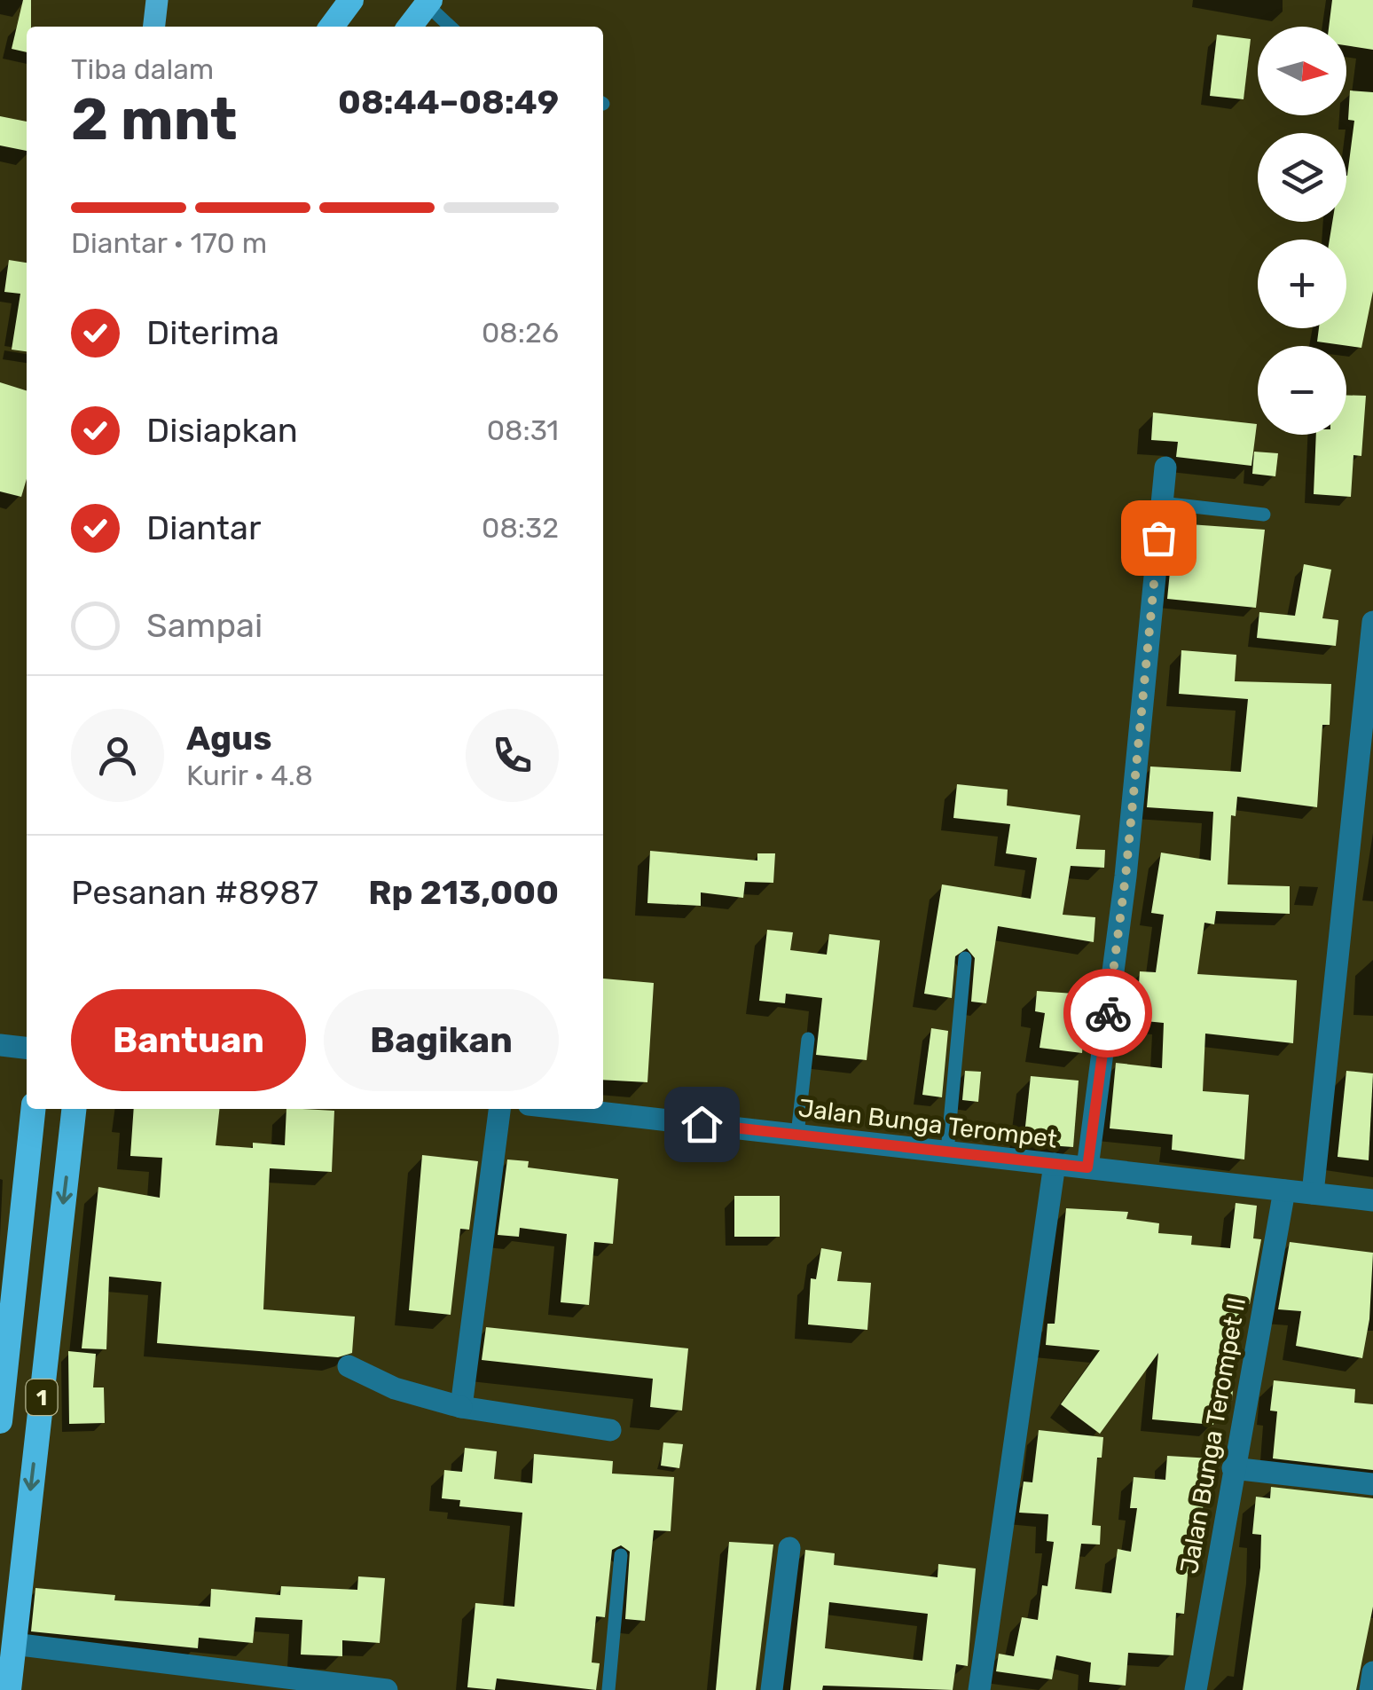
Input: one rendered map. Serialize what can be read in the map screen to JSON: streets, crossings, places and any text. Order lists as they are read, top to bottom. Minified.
{"streets":{"highway":["1"],"street":["Jalan Bunga Terompet","Jalan Bunga Terompet II"]},"crossings":[["Jalan Bunga Terompet","Jalan Bunga Terompet II"]],"north":"right","page":{"map_buttons":["+","−"],"heading":["2 mnt","Tiba dalam","08:44–08:49"],"panel":["Agus","Kurir · 4.8","Pesanan #8987","Rp 213,000"],"bar":"Diantar · 170 m","list":[["Diterima","08:26"],["Disiapkan","08:31"],["Diantar","08:32"],"Sampai"],"buttons":["Bantuan","Bagikan"]}}
